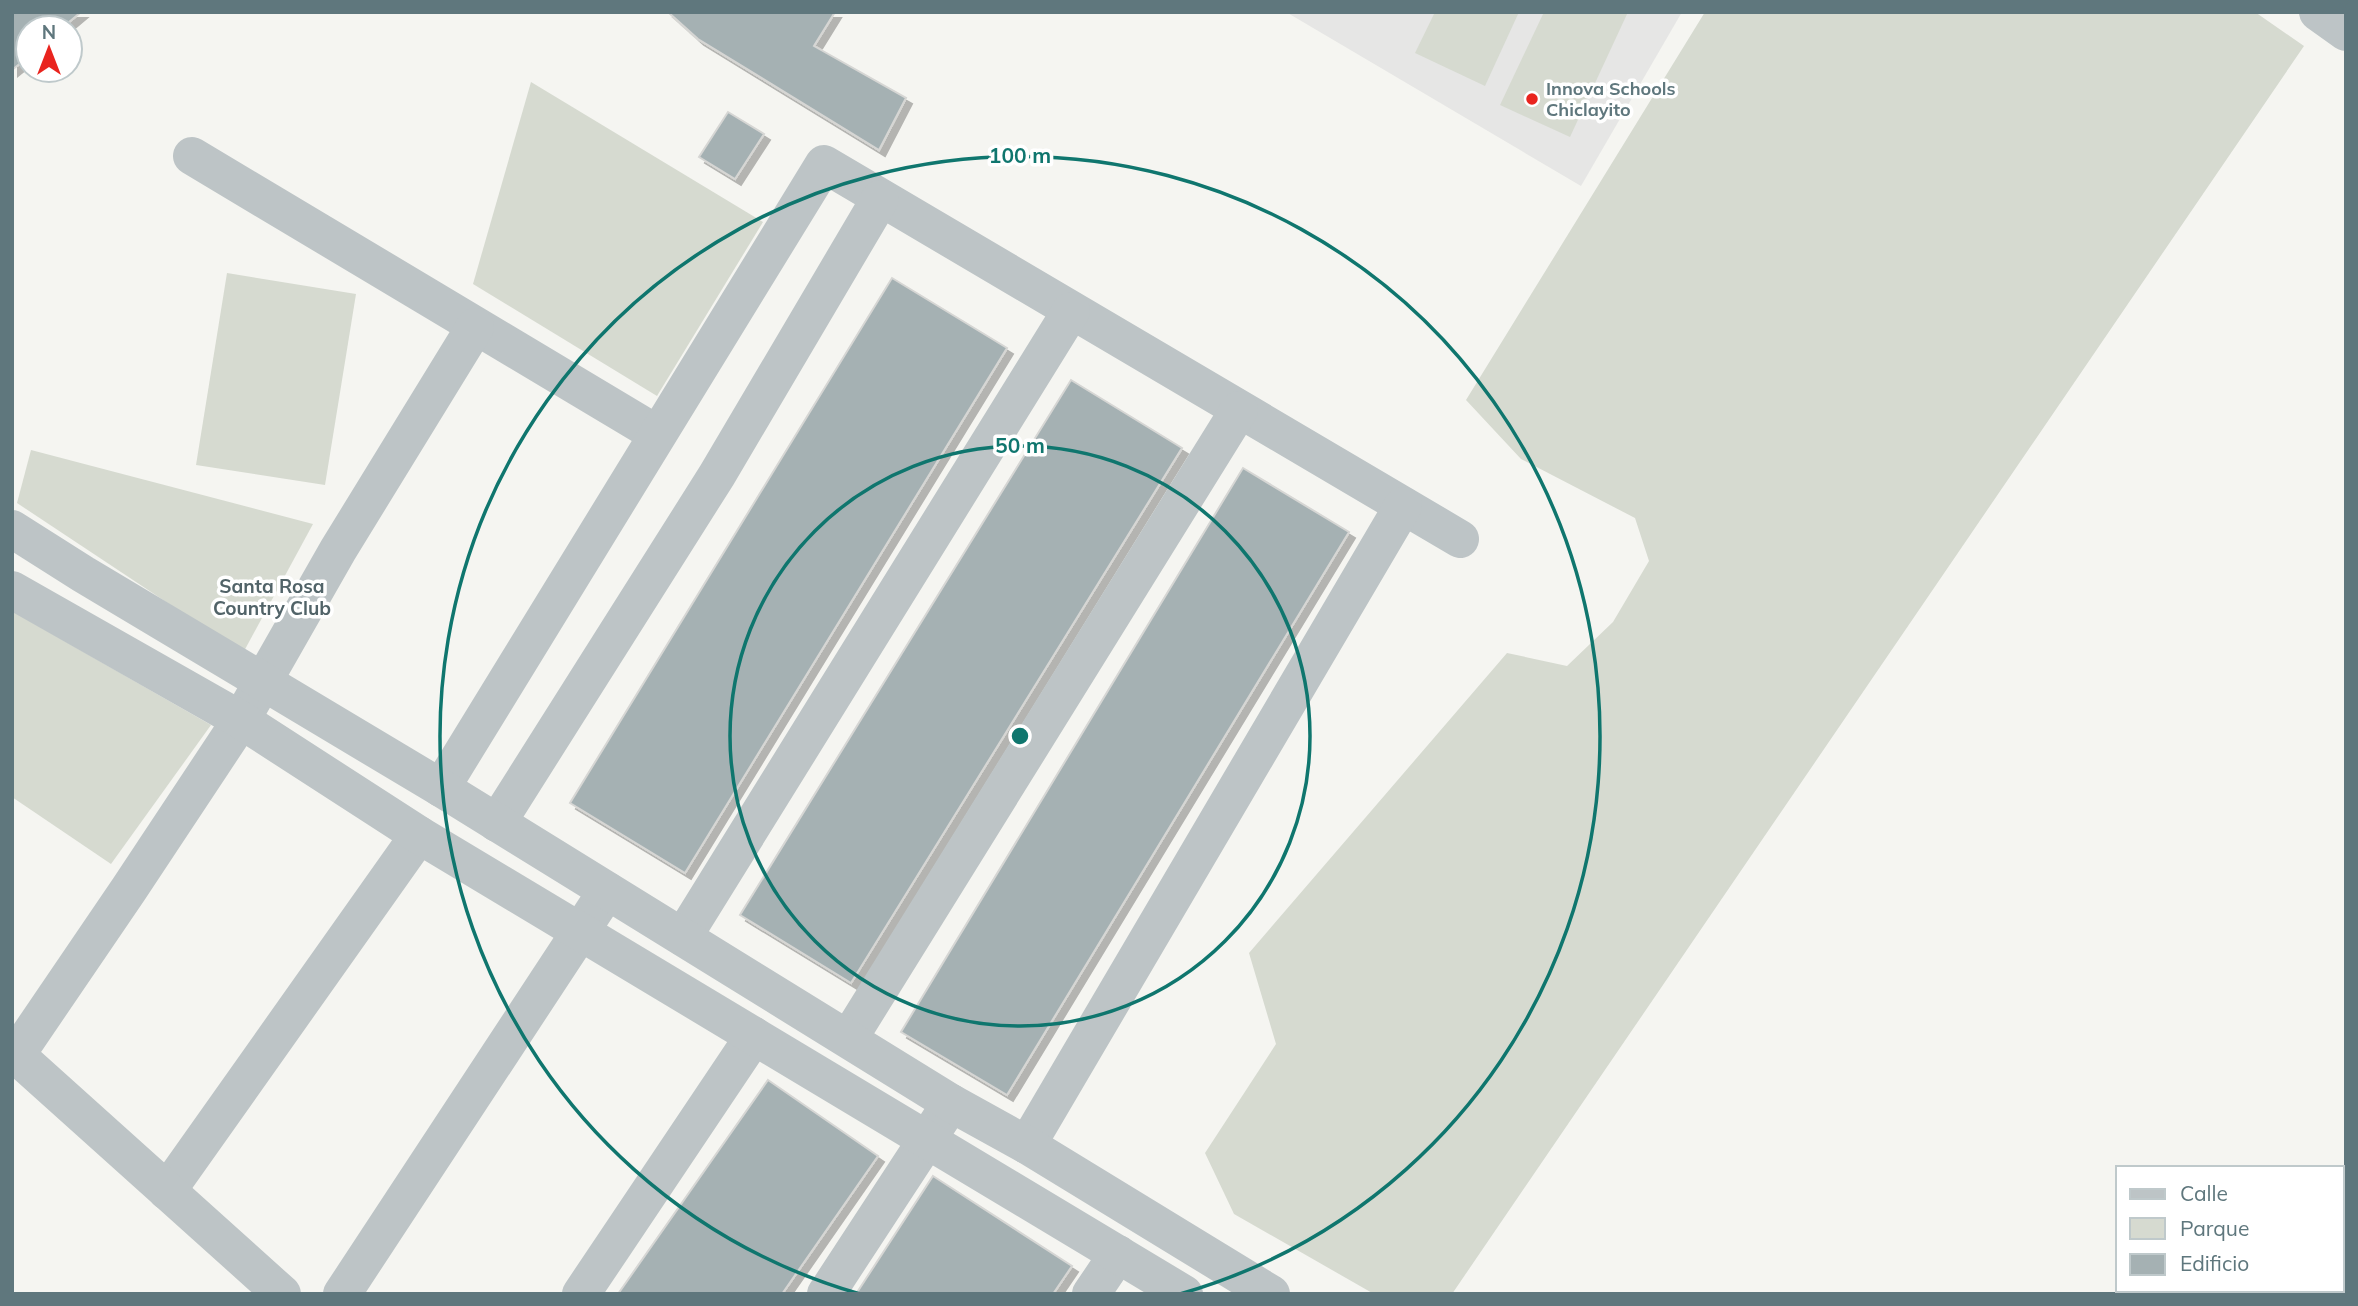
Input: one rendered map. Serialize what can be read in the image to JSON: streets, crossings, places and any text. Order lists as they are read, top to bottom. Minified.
{"districts":["Santa Rosa Country Club"],"places":["Innova Schools Chiclayito"],"legend":["Calle","Parque","Edificio"],"north":"top","rings":["100 m","50 m"]}
